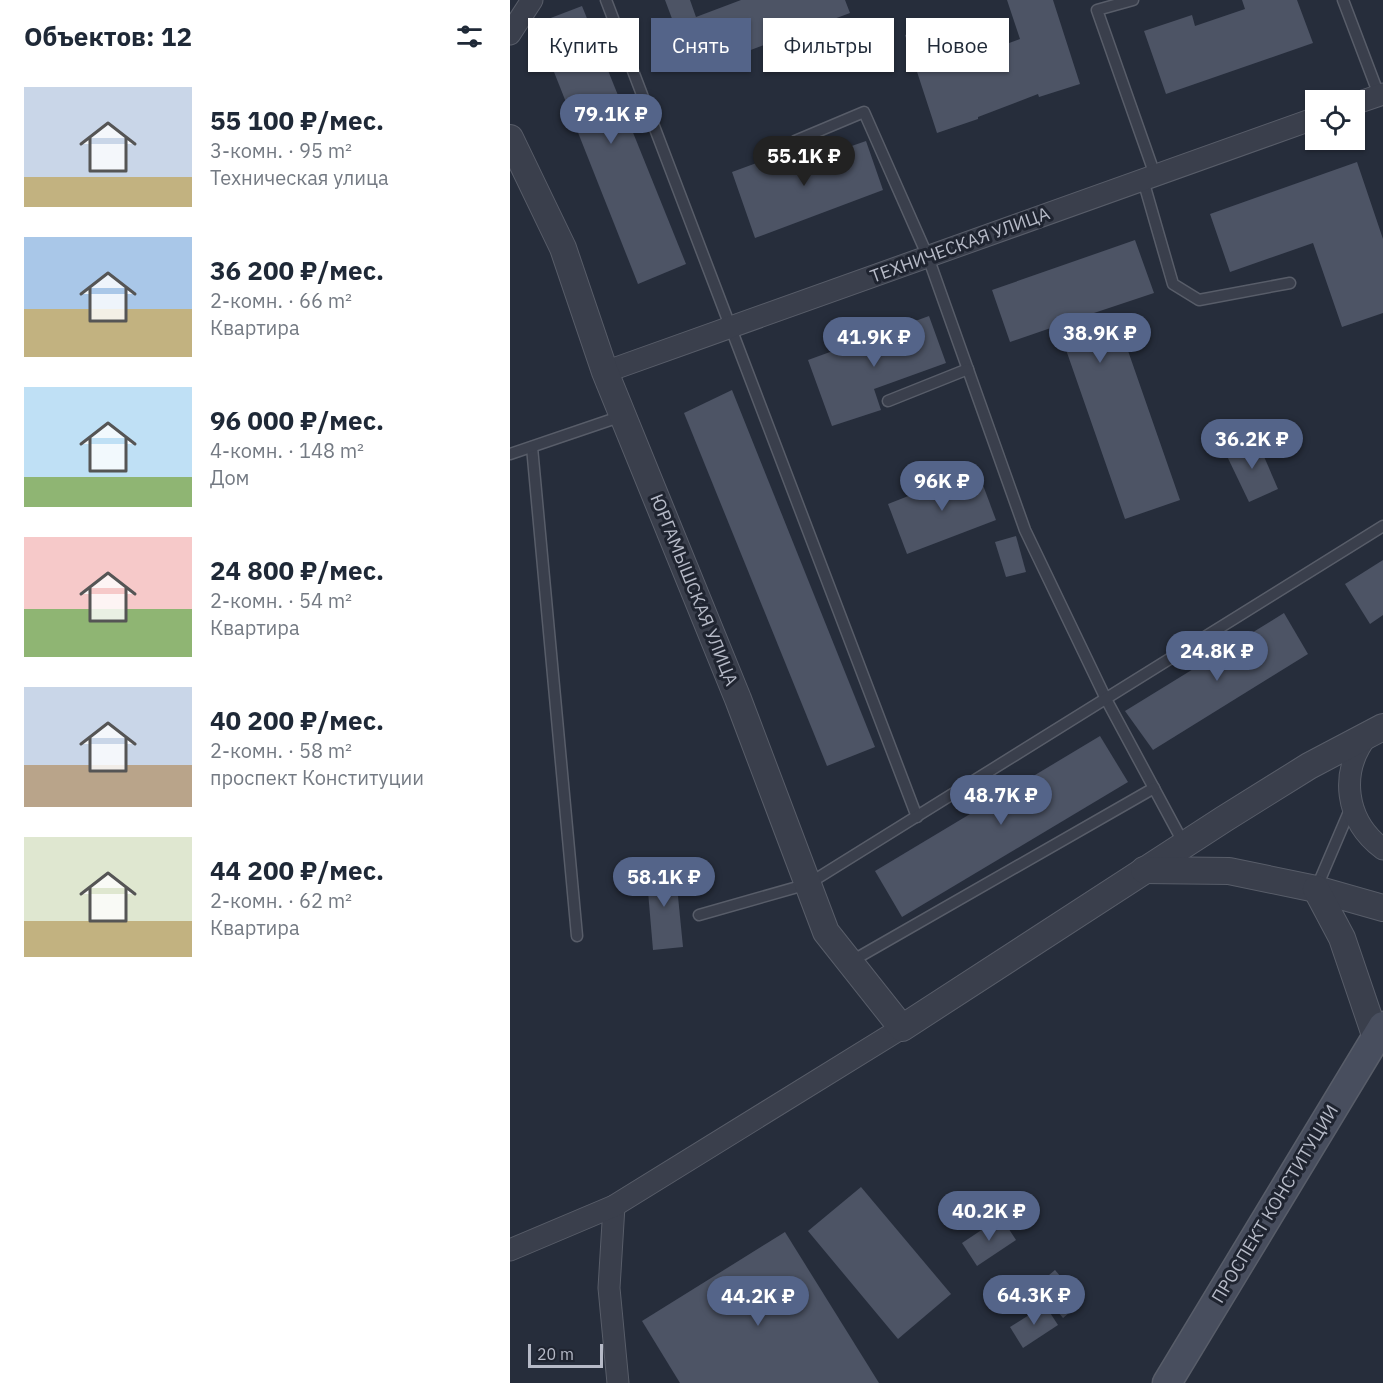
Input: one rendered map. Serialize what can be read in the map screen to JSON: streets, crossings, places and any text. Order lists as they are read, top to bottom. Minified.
{"streets":{"main road":["ПРОСПЕКТ КОНСТИТУЦИИ"],"street":["ТЕХНИЧЕСКАЯ УЛИЦА","ЮРГАМЫШСКАЯ УЛИЦА"]},"crossings":[["ТЕХНИЧЕСКАЯ УЛИЦА","ЮРГАМЫШСКАЯ УЛИЦА"]],"scale_bar":"20 m","page":{"heading":"Объектов: 12","chip":["Купить","Снять","Фильтры","Новое"],"list":[{"name":"55 100 ₽/мес.","note":"3-комн. · 95 m² · Техническая улица"},{"name":"36 200 ₽/мес.","note":"2-комн. · 66 m² · Квартира"},{"name":"96 000 ₽/мес.","note":"4-комн. · 148 m² · Дом"},{"name":"24 800 ₽/мес.","note":"2-комн. · 54 m² · Квартира"},{"name":"40 200 ₽/мес.","note":"2-комн. · 58 m² · проспект Конституции"},{"name":"44 200 ₽/мес.","note":"2-комн. · 62 m² · Квартира"}],"price":["79.1K ₽","55.1K ₽","38.9K ₽","41.9K ₽","36.2K ₽","96K ₽","24.8K ₽","48.7K ₽","58.1K ₽","40.2K ₽","64.3K ₽","44.2K ₽"],"scale":"20 m"}}
